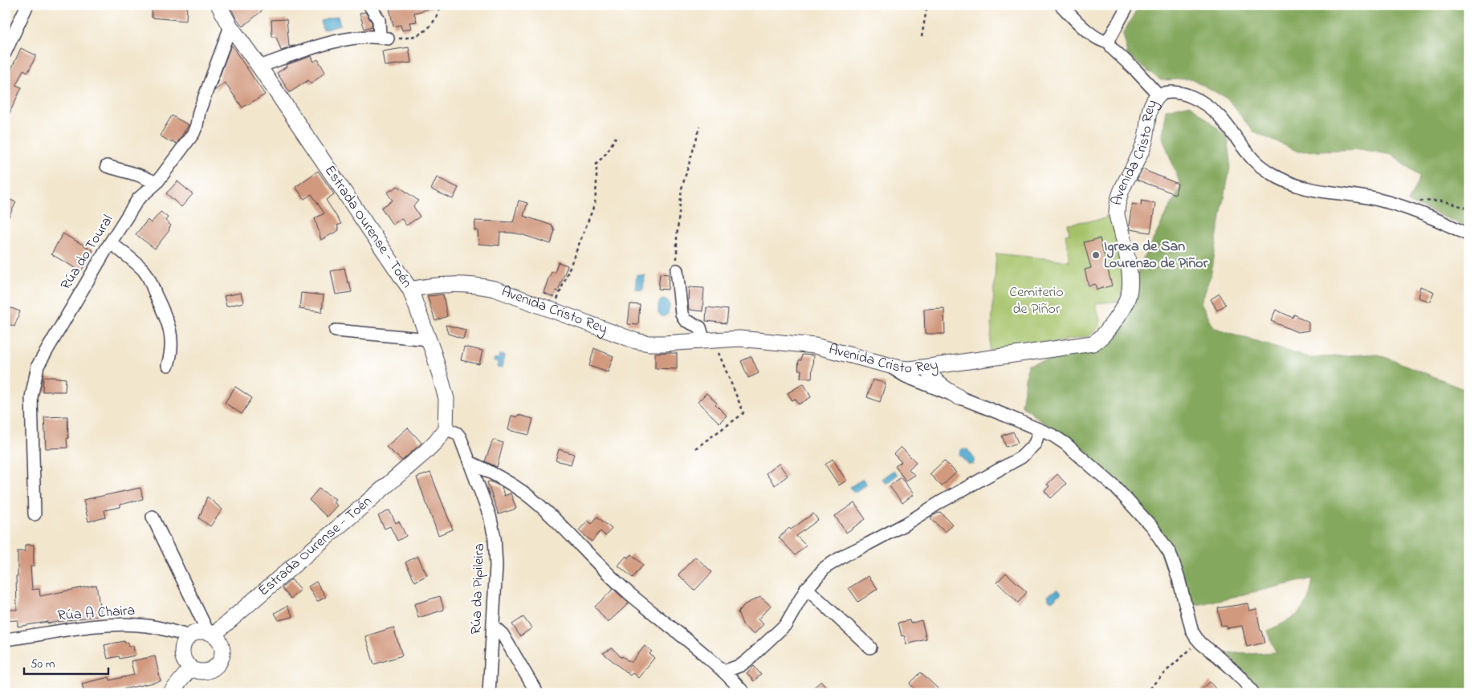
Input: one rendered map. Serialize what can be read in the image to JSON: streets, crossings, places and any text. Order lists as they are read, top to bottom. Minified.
{"streets":{"street":["Avenida Cristo Rey","Estrada Ourense - Toén","Rúa do Toural","Rúa da Pipileira","Rúa A Chaira"]},"crossings":[["Avenida Cristo Rey","Estrada Ourense - Toén"],["Estrada Ourense - Toén","Rúa do Toural"],["Estrada Ourense - Toén","Rúa da Pipileira"],["Estrada Ourense - Toén","Rúa A Chaira"]],"parks":["Cemiterio de Piñor"],"places":["Igrexa de San Lourenzo de Piñor"],"scale_bar":"50 m"}
